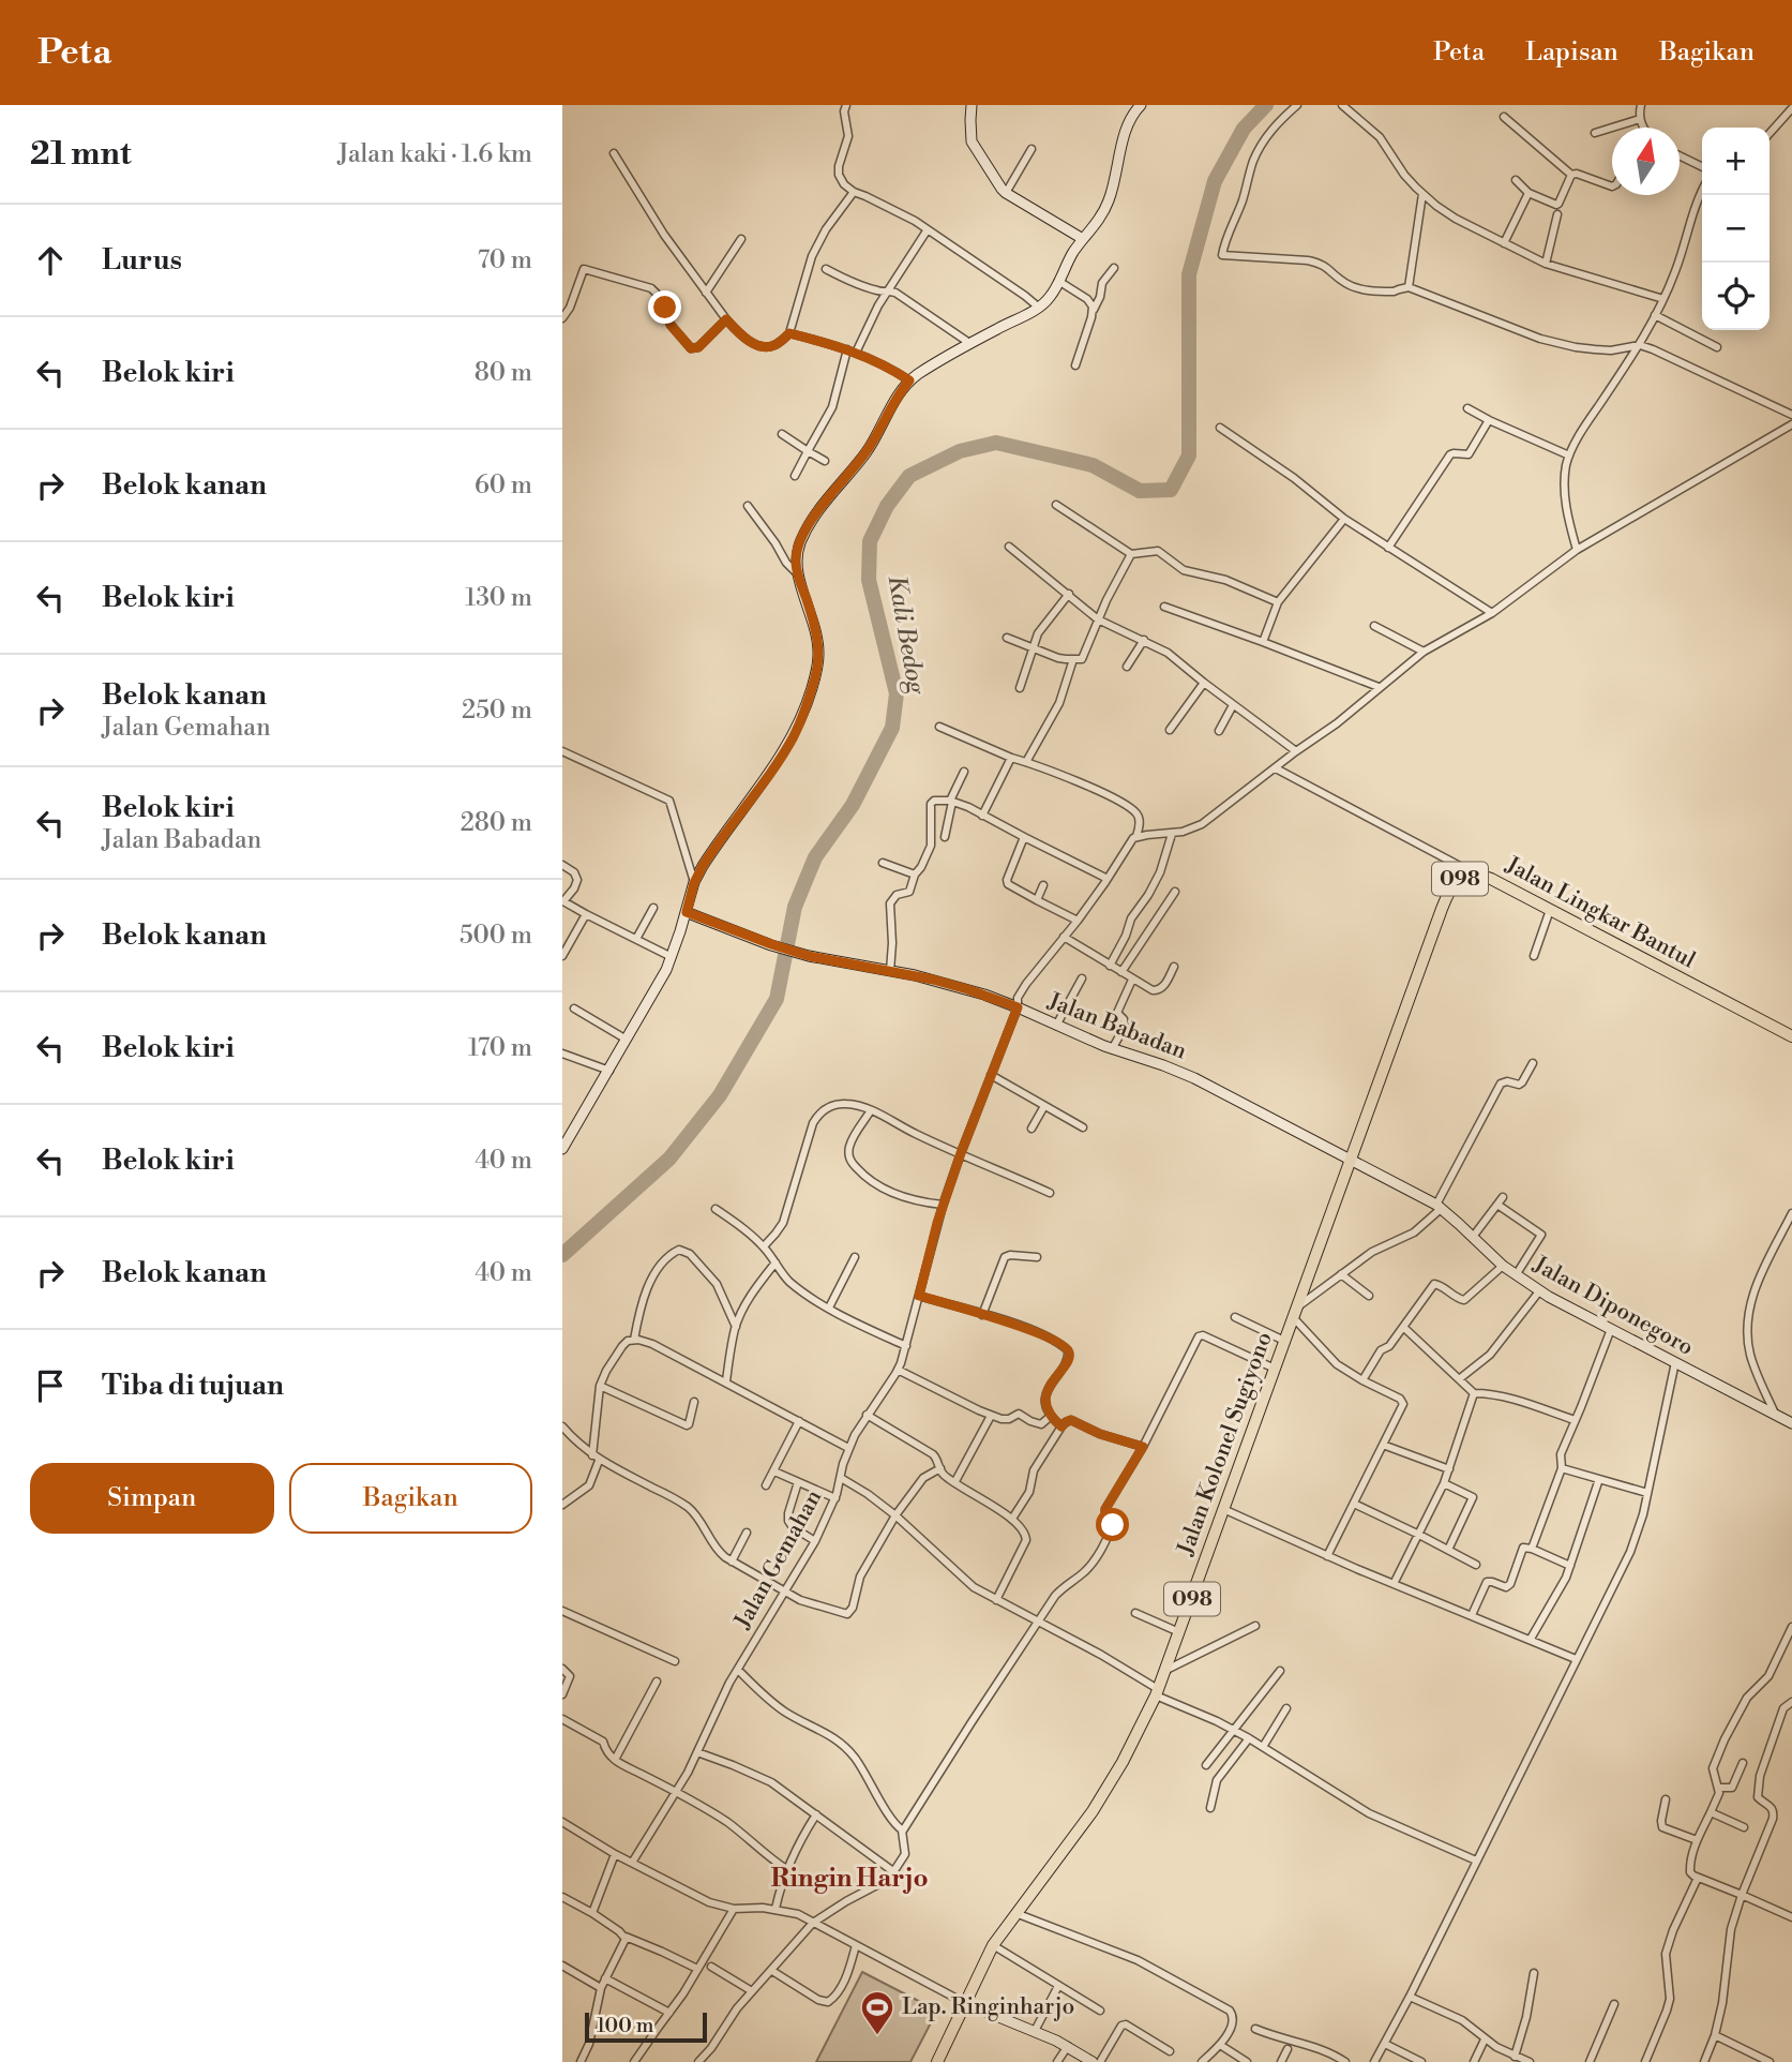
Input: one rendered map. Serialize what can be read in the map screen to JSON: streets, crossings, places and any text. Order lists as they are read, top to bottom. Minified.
{"streets":{"main road":["098","Jalan Lingkar Bantul","Jalan Babadan","Jalan Diponegoro","Jalan Kolonel Sugiyono"],"street":["Jalan Gemahan"]},"crossings":[["098","Jalan Lingkar Bantul"],["098","Jalan Babadan"],["098","Jalan Diponegoro"],["098","Jalan Kolonel Sugiyono"],["Jalan Babadan","Jalan Diponegoro"],["Jalan Babadan","Jalan Kolonel Sugiyono"],["Jalan Babadan","Jalan Gemahan"],["Jalan Diponegoro","Jalan Kolonel Sugiyono"]],"districts":["Ringin Harjo"],"water":["Kali Bedog"],"places":{"sports":["Lap. Ringinharjo"]},"scale_bar":"100 m","north":"top","page":{"header":"Peta","nav":["Peta","Lapisan","Bagikan"],"heading":["21 mnt","Jalan kaki · 1.6 km"],"map_buttons":["+","−"],"list":[["Lurus","70 m"],["Belok kiri","80 m"],["Belok kanan","60 m"],["Belok kiri","130 m"],["Belok kanan","Jalan Gemahan","250 m"],["Belok kiri","Jalan Babadan","280 m"],["Belok kanan","500 m"],["Belok kiri","170 m"],["Belok kiri","40 m"],["Belok kanan","40 m"],"Tiba di tujuan"],"buttons":["Simpan","Bagikan"],"scale":"100 m"}}
